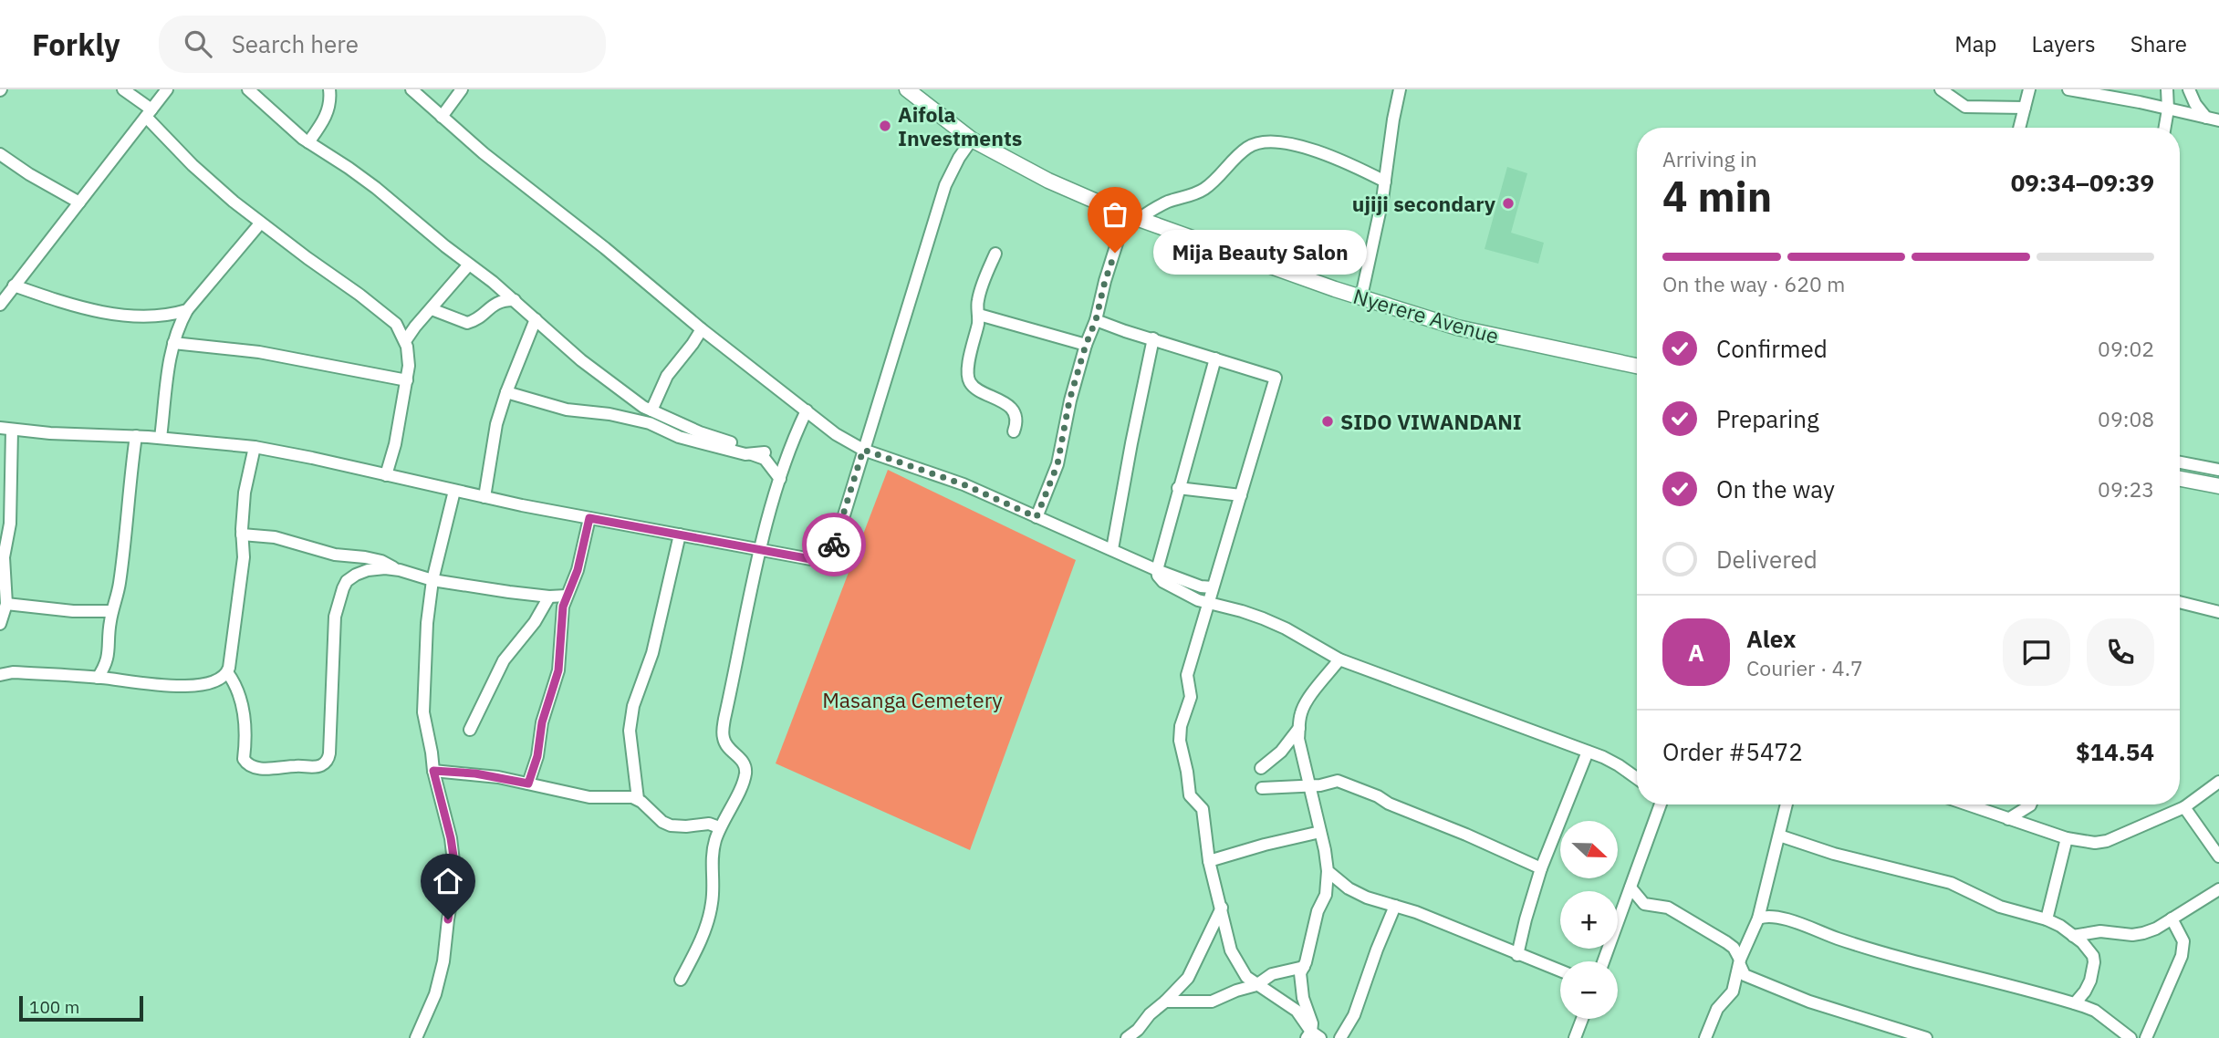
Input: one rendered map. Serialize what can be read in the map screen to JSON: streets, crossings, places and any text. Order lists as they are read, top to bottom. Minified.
{"streets":{"main road":["Nyerere Avenue"]},"parks":["Masanga Cemetery"],"places":["Aifola Investments","ujiji secondary","Mija Beauty Salon","SIDO VIWANDANI"],"scale_bar":"100 m","north":"right","page":{"header":"Forkly","search":"Search here","nav":["Map","Layers","Share"],"heading":["4 min","Arriving in","09:34–09:39"],"panel":["Alex","Courier · 4.7","Order #5472","$14.54"],"bubble":"Mija Beauty Salon","bar":"On the way · 620 m","list":[["Confirmed","09:02"],["Preparing","09:08"],["On the way","09:23"],"Delivered"],"round":"A","map_buttons":["+","−"],"scale":"100 m"}}
